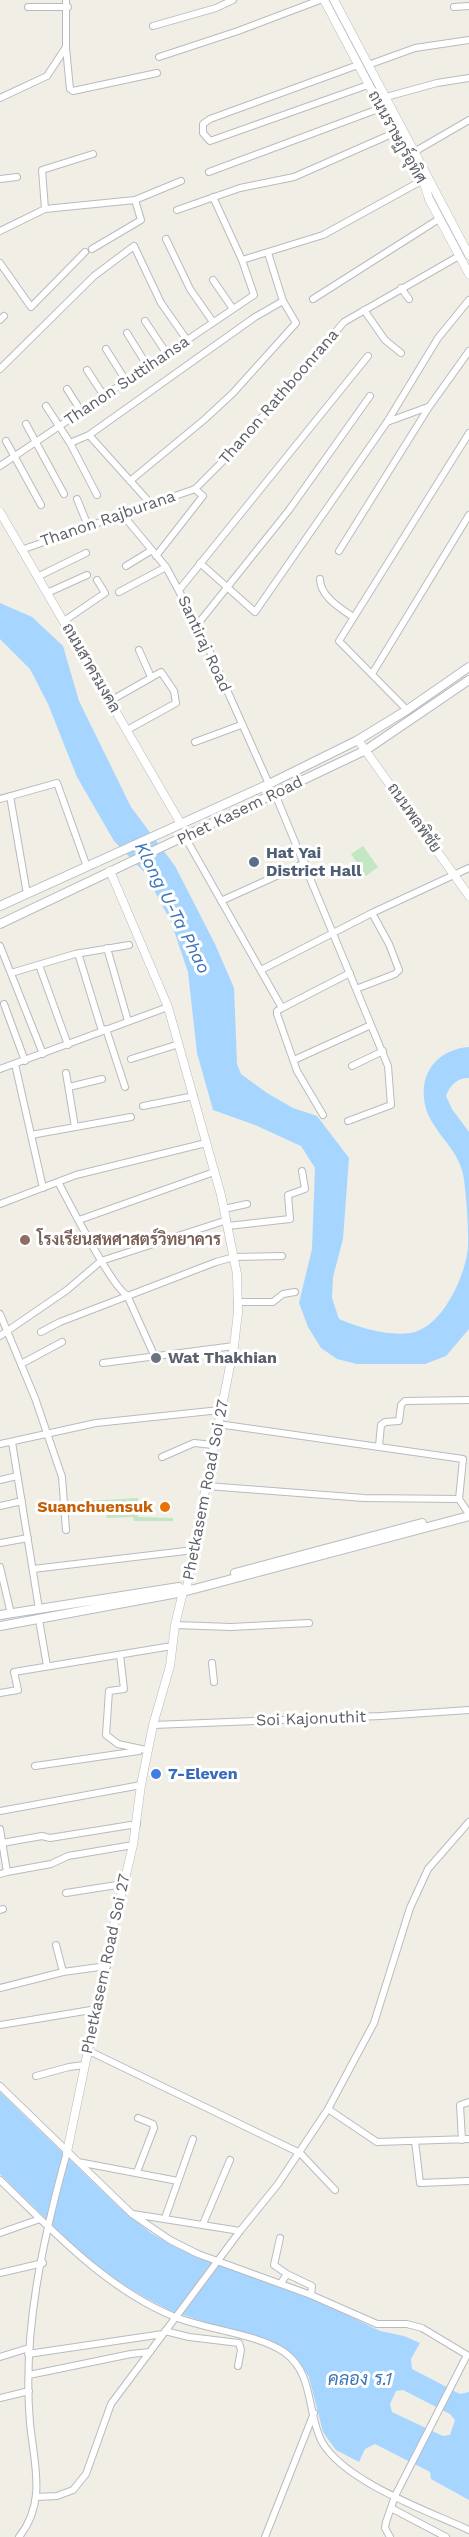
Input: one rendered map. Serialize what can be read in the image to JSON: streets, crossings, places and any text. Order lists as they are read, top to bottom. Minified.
{"streets":{"main road":["Phet Kasem Road"],"street":["ถนนราษฏร์อุทิศ","Thanon Suttihansa","Thanon Rathboonrana","Thanon Rajburana","Santiraj Road","ถนนสาครมงคล","ถนนพลพิชัย","Phetkasem Road Soi 27","Soi Kajonuthit"]},"crossings":[["ถนนราษฏร์อุทิศ","Thanon Rathboonrana"],["Thanon Rathboonrana","Thanon Rajburana"],["Thanon Rajburana","Santiraj Road"],["Thanon Rajburana","ถนนสาครมงคล"],["Santiraj Road","Phet Kasem Road"],["ถนนสาครมงคล","Phet Kasem Road"],["Phet Kasem Road","ถนนพลพิชัย"],["Phet Kasem Road","Phetkasem Road Soi 27"],["Phetkasem Road Soi 27","Soi Kajonuthit"]],"water":["Klong U-Ta Phao","คลอง ร.1"],"places":["Hat Yai District Hall","โรงเรียนสหศาสตร์วิทยาคาร","Wat Thakhian","Suanchuensuk","7-Eleven"]}
